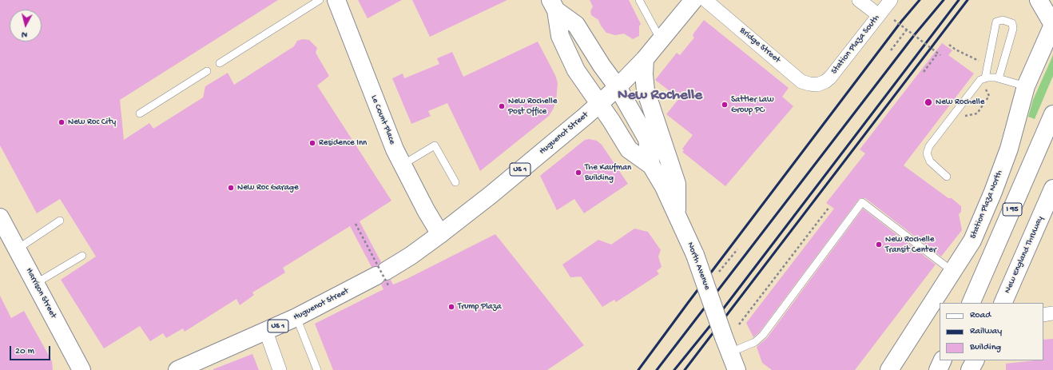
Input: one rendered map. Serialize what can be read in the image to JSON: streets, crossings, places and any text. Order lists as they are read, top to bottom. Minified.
{"streets":{"main road":["Le Count Place","Huguenot Street","US 1","Station Plaza North","I 95","New England Thruway","North Avenue","Harrison Street"],"street":["Station Plaza South","Bridge Street"]},"crossings":[["Station Plaza South","Bridge Street"],["Le Count Place","Huguenot Street"],["Huguenot Street","North Avenue"]],"districts":["New Rochelle"],"places":["New Rochelle","Sattler Law Group PC","New Rochelle Post Office","New Roc City","Residence Inn","The Kaufman Building","New Roc Garage","New Rochelle Transit Center","Trump Plaza"],"legend":["Road","Railway","Building"],"scale_bar":"20 m","north":"bottom"}
